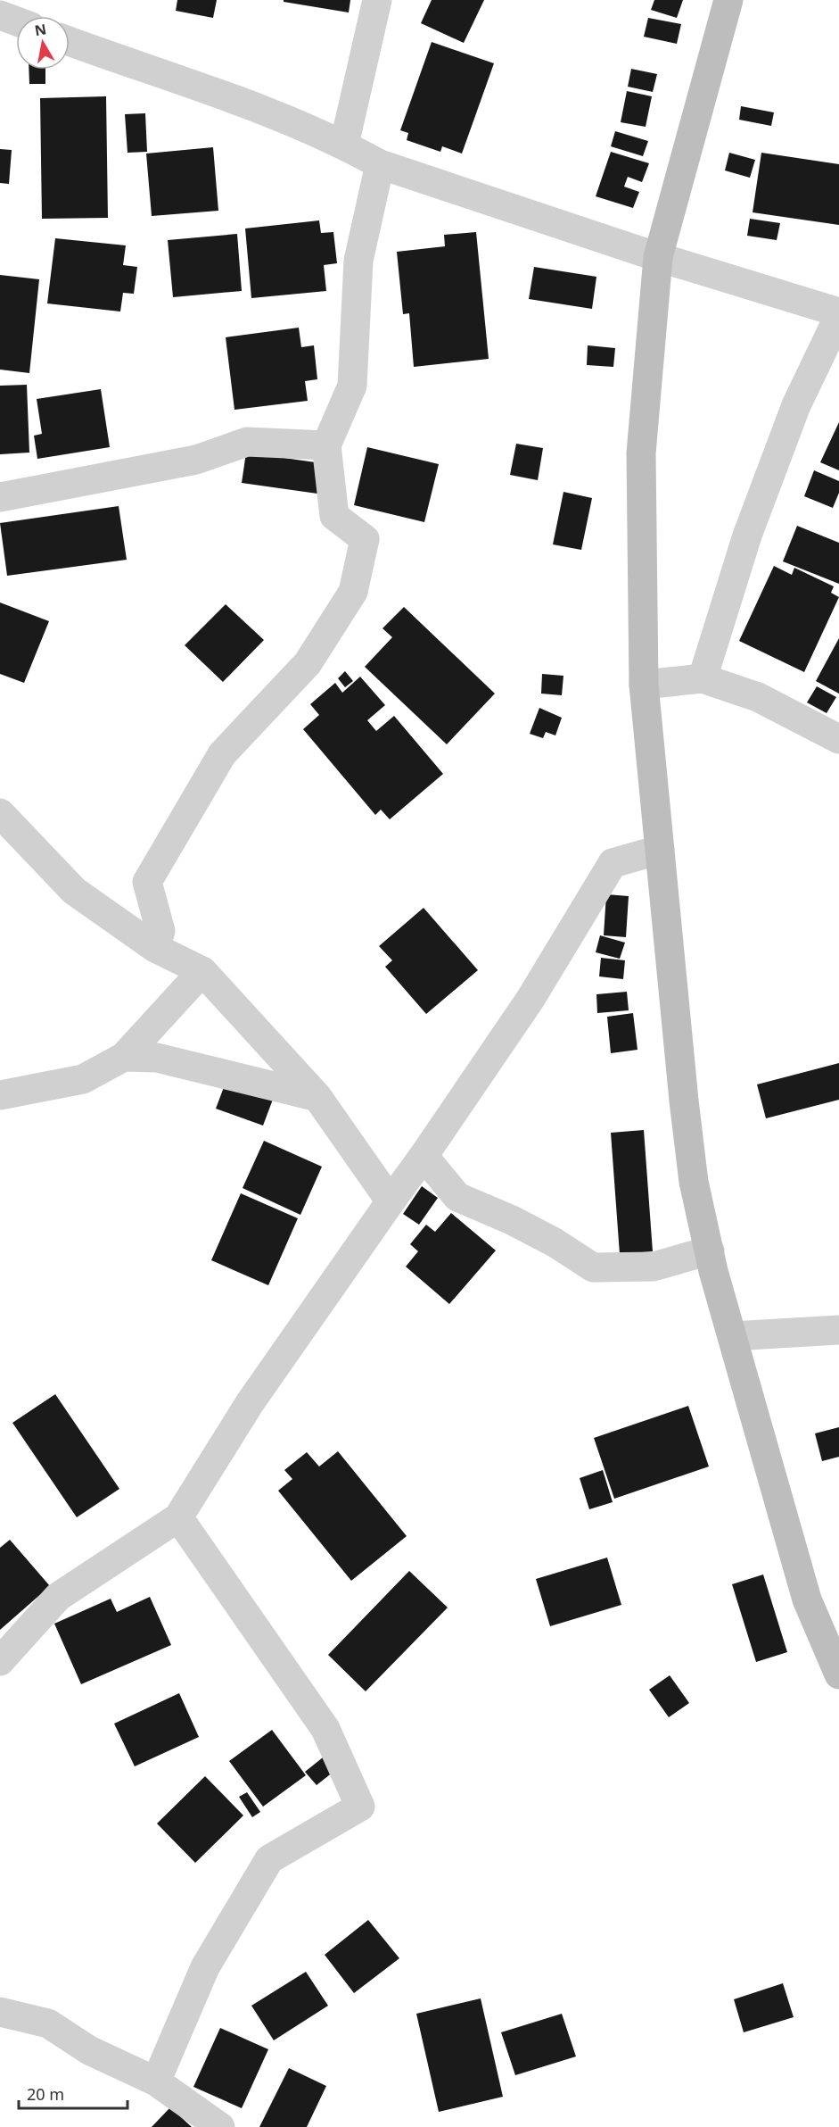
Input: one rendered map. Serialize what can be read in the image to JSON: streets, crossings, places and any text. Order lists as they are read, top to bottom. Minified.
{"scale_bar":"20 m","north":"top"}
